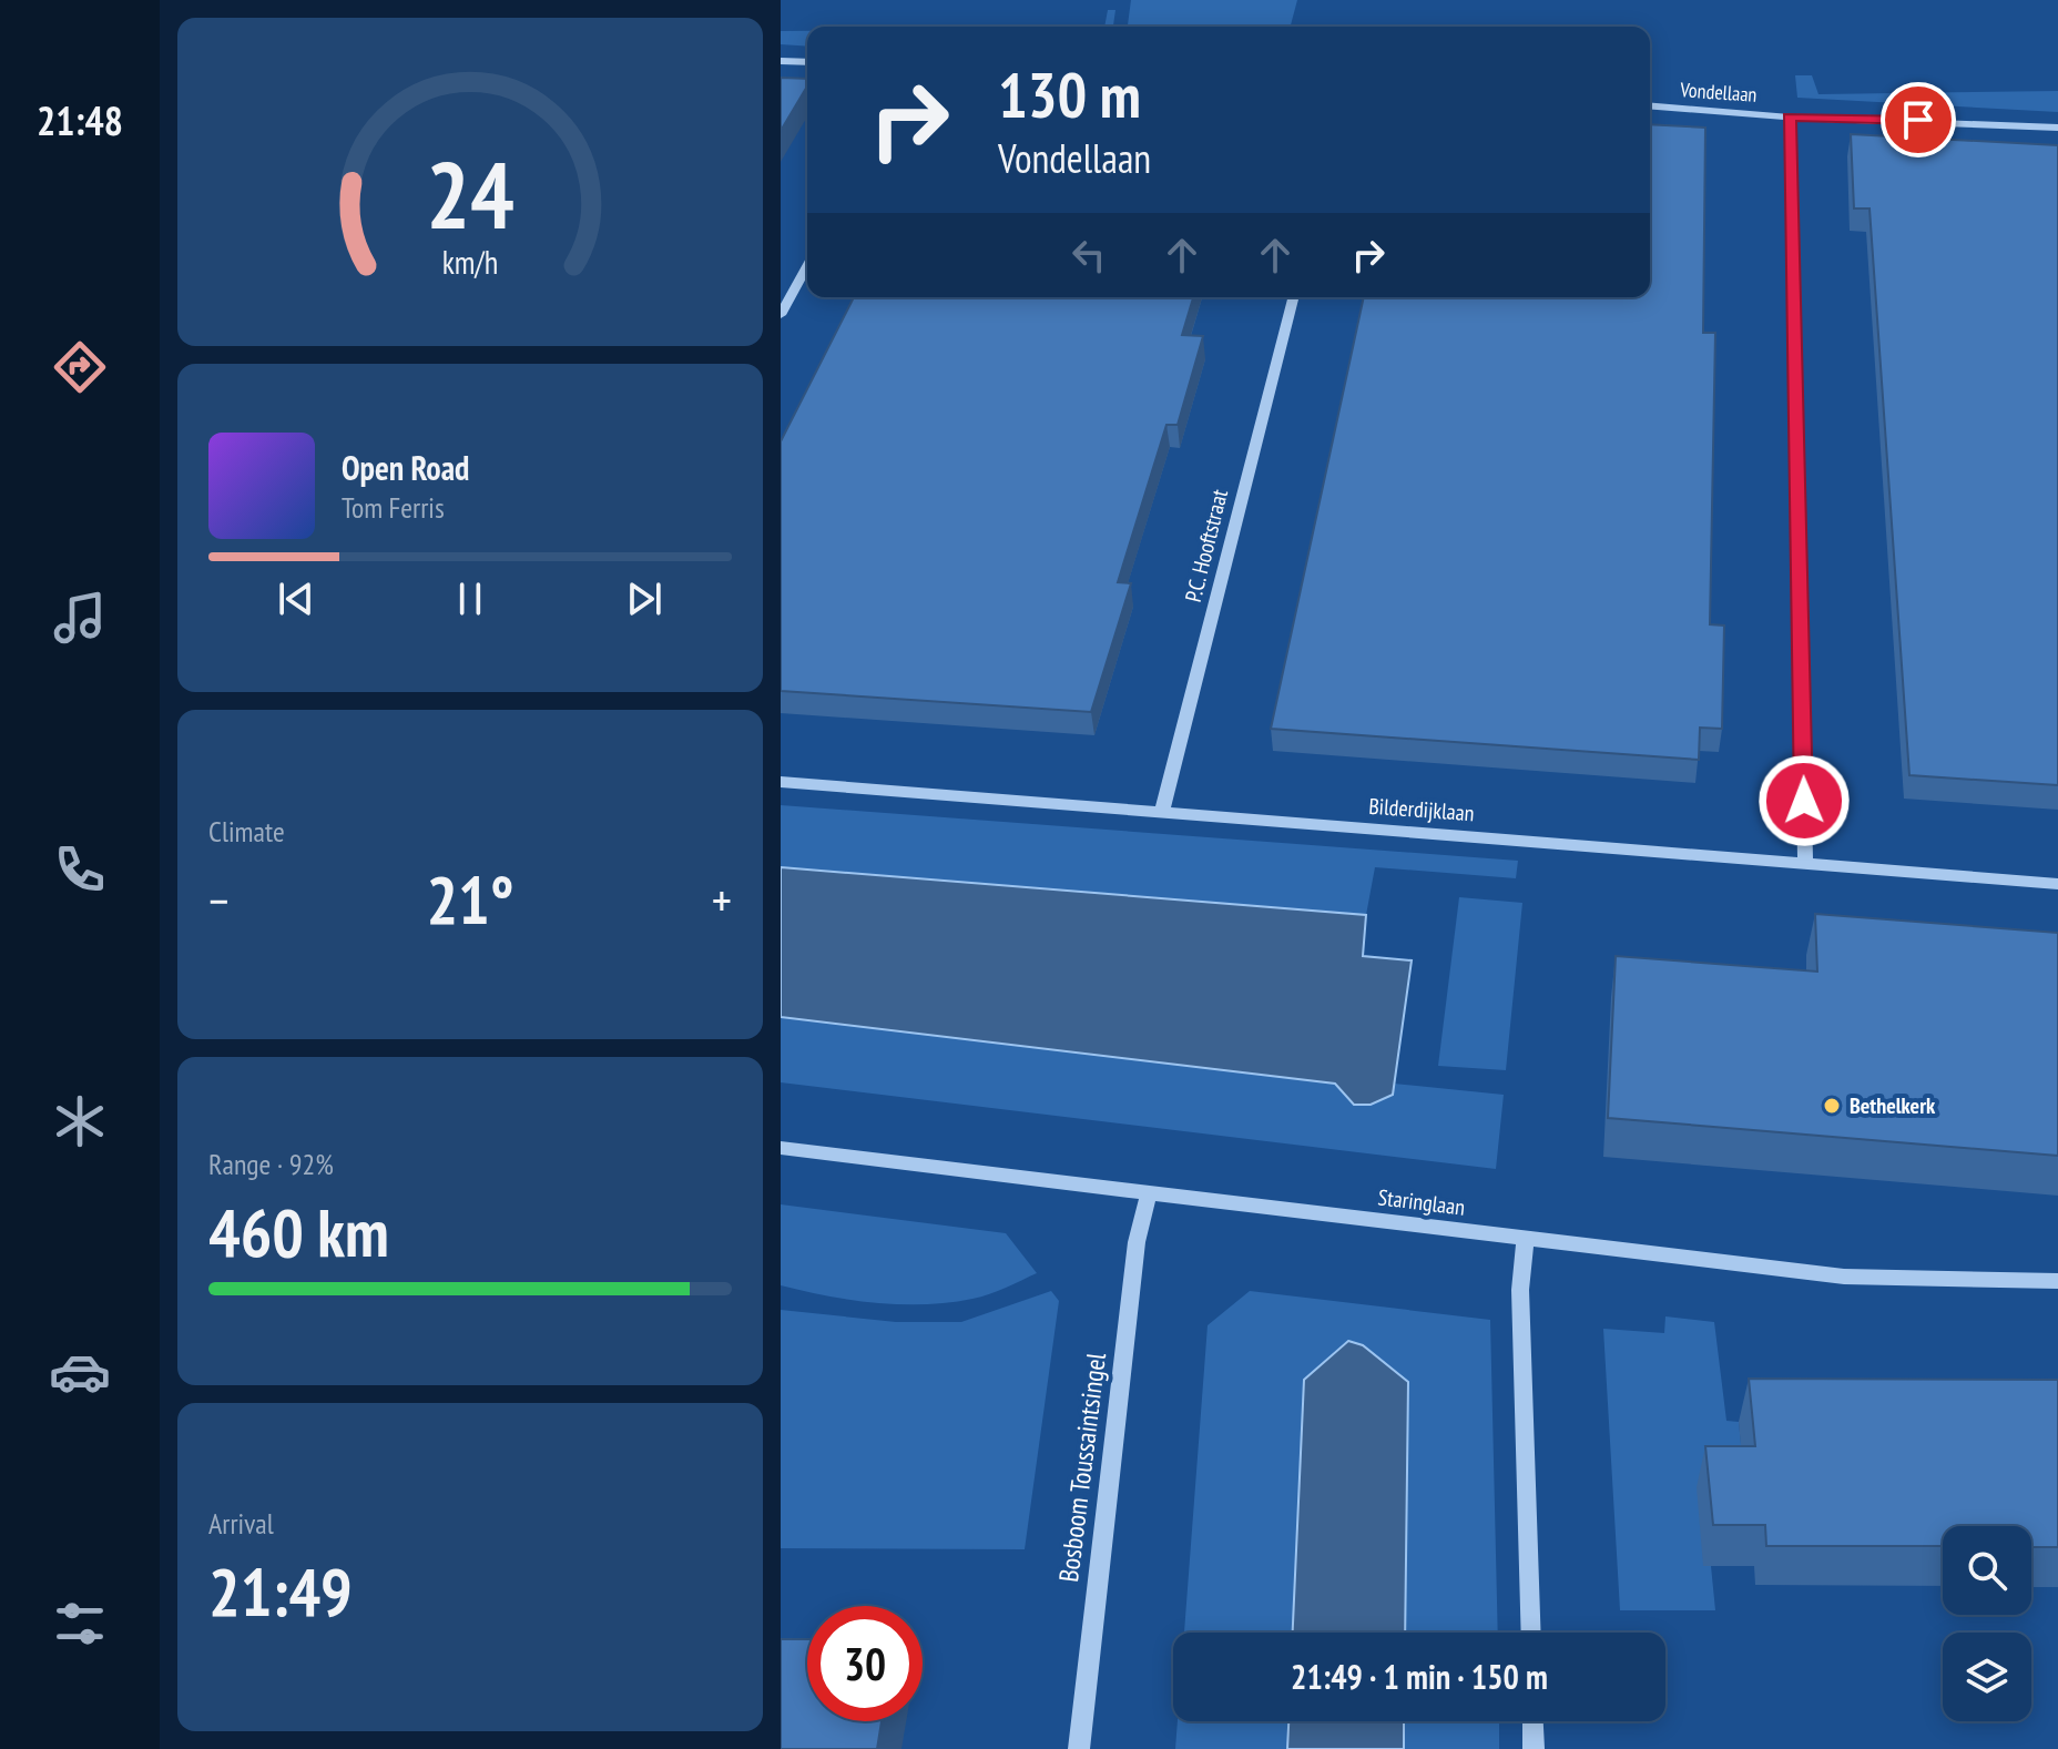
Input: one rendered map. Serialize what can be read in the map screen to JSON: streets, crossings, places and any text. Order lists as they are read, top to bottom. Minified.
{"streets":{"street":["Vondellaan","P.C. Hooftstraat","Bilderdijklaan","Staringlaan","Bosboom Toussaintsingel"]},"crossings":[["P.C. Hooftstraat","Bilderdijklaan"],["Staringlaan","Bosboom Toussaintsingel"]],"places":["Bethelkerk"],"page":{"tabs":"21:48","turn":["130 m","Vondellaan"],"song":["Open Road","Tom Ferris"],"tile":["Climate",["Range · 92%","460 km"],["Arrival","21:49"]],"heat":["−","21°","+"],"limit":"30","trip":"21:49 · 1 min · 150 m","gauge":["24","km/h"]}}
